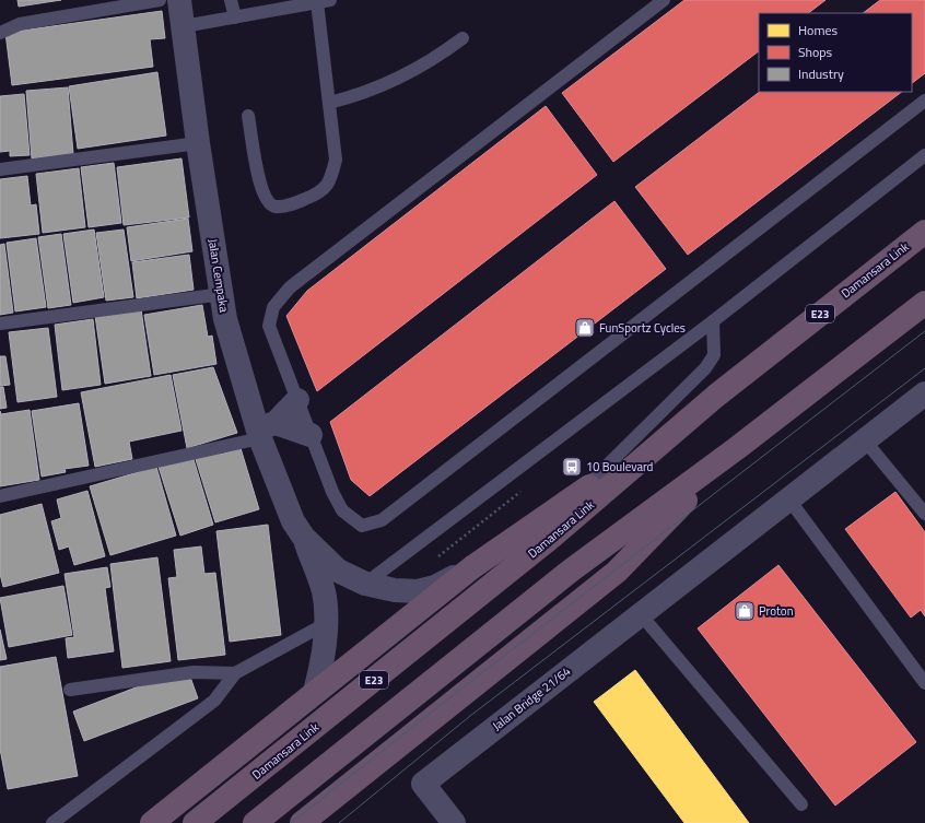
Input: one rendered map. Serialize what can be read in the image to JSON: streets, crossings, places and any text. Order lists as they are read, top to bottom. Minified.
{"streets":{"highway":["Damansara Link","E23"],"street":["Jalan Cempaka","Jalan Bridge 21/64"]},"places":{"shop":["FunSportz Cycles","Proton"],"bus stop":["10 Boulevard"]},"legend":["Homes","Shops","Industry"]}
